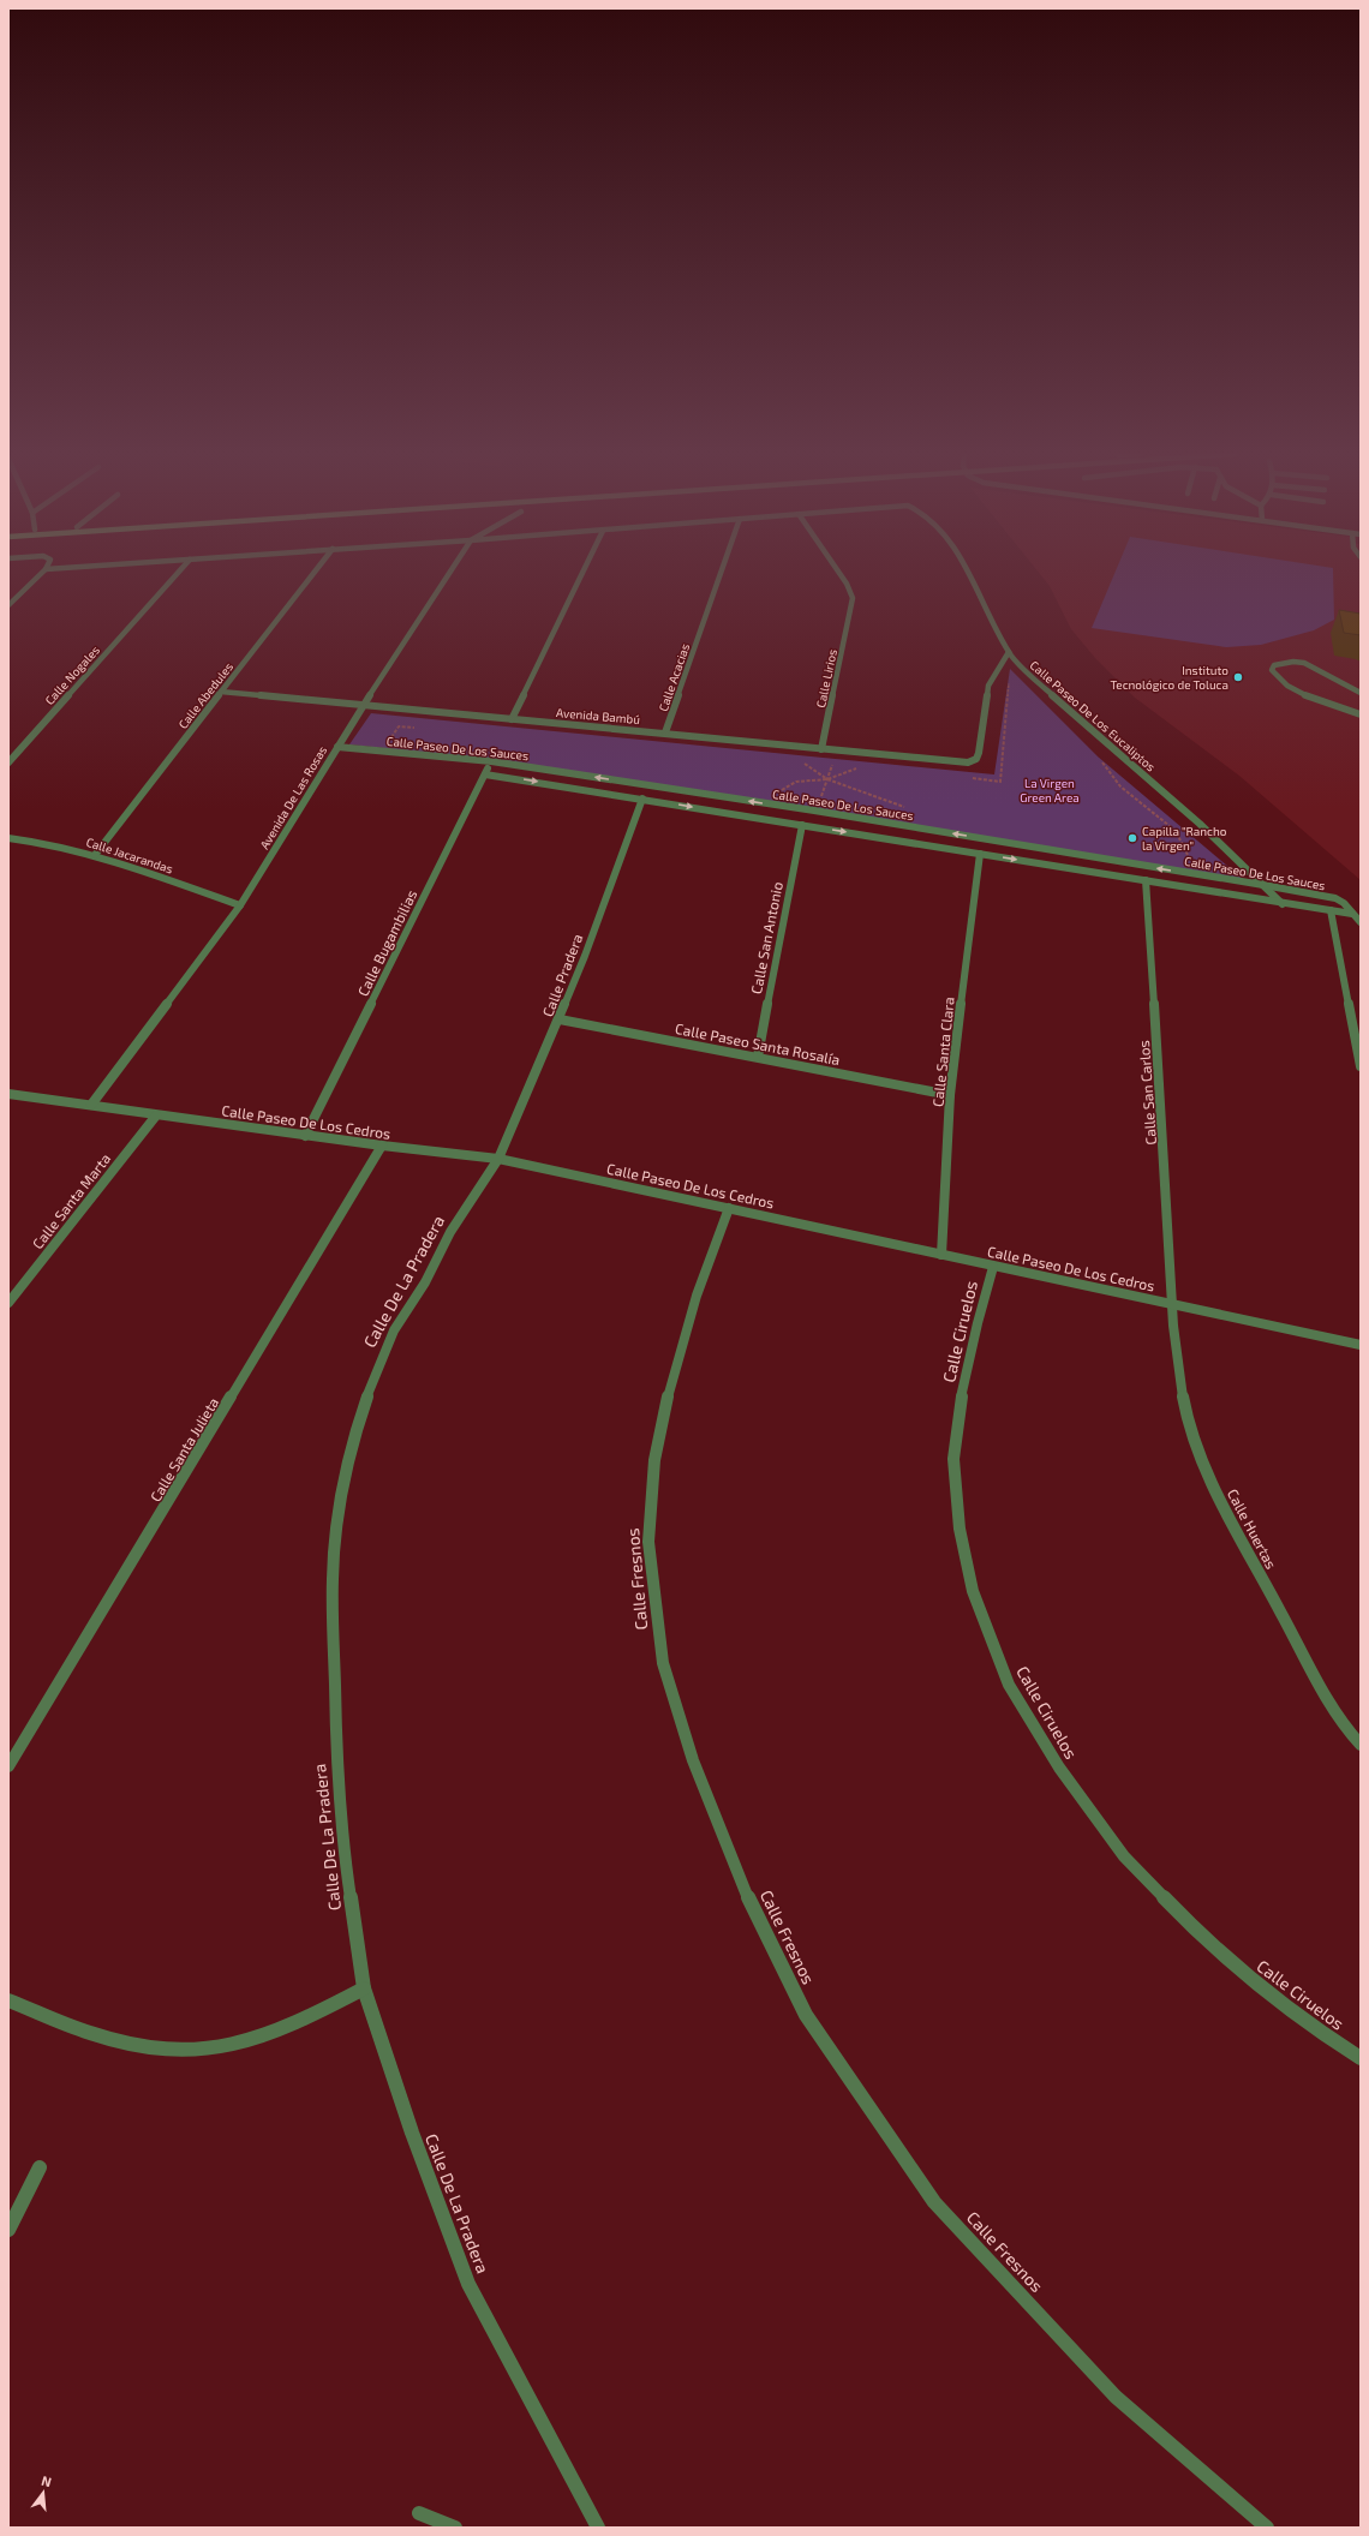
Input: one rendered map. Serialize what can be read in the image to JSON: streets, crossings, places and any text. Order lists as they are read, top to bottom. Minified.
{"streets":{"street":["Calle Nogales","Calle Acacias","Calle Lirios","Calle Abedules","Avenida Bambú","Calle Paseo De Los Eucaliptos","Calle Paseo De Los Sauces","Avenida De Las Rosas","Calle Jacarandas","Calle San Antonio","Calle Bugambilias","Calle Pradera","Calle Paseo Santa Rosalía","Calle Santa Clara","Calle San Carlos","Calle Paseo De Los Cedros","Calle Santa Marta","Calle De La Pradera","Calle Ciruelos","Calle Santa Julieta","Calle Huertas","Calle Fresnos"]},"crossings":[["Calle Acacias","Avenida Bambú"],["Calle Lirios","Avenida Bambú"],["Calle Abedules","Avenida Bambú"],["Calle Abedules","Calle Jacarandas"],["Avenida Bambú","Calle Paseo De Los Eucaliptos"],["Avenida Bambú","Avenida De Las Rosas"],["Calle Paseo De Los Eucaliptos","Calle Paseo De Los Sauces"],["Calle Paseo De Los Sauces","Avenida De Las Rosas"],["Calle Paseo De Los Sauces","Calle San Antonio"],["Calle Paseo De Los Sauces","Calle Bugambilias"],["Calle Paseo De Los Sauces","Calle Pradera"],["Calle Paseo De Los Sauces","Calle Santa Clara"],["Calle Paseo De Los Sauces","Calle San Carlos"],["Avenida De Las Rosas","Calle Jacarandas"],["Avenida De Las Rosas","Calle Paseo De Los Cedros"],["Calle San Antonio","Calle Paseo Santa Rosalía"],["Calle Bugambilias","Calle Paseo De Los Cedros"],["Calle Pradera","Calle Paseo Santa Rosalía"],["Calle Pradera","Calle Paseo De Los Cedros"],["Calle Pradera","Calle De La Pradera"],["Calle Paseo Santa Rosalía","Calle Santa Clara"],["Calle Santa Clara","Calle Paseo De Los Cedros"],["Calle San Carlos","Calle Paseo De Los Cedros"],["Calle San Carlos","Calle Huertas"],["Calle Paseo De Los Cedros","Calle Santa Marta"],["Calle Paseo De Los Cedros","Calle De La Pradera"],["Calle Paseo De Los Cedros","Calle Ciruelos"],["Calle Paseo De Los Cedros","Calle Santa Julieta"],["Calle Paseo De Los Cedros","Calle Huertas"],["Calle Paseo De Los Cedros","Calle Fresnos"]],"parks":["La Virgen Green Area"],"places":["Instituto Tecnológico de Toluca","Capilla \"Rancho la Virgen\""],"north":"top"}
